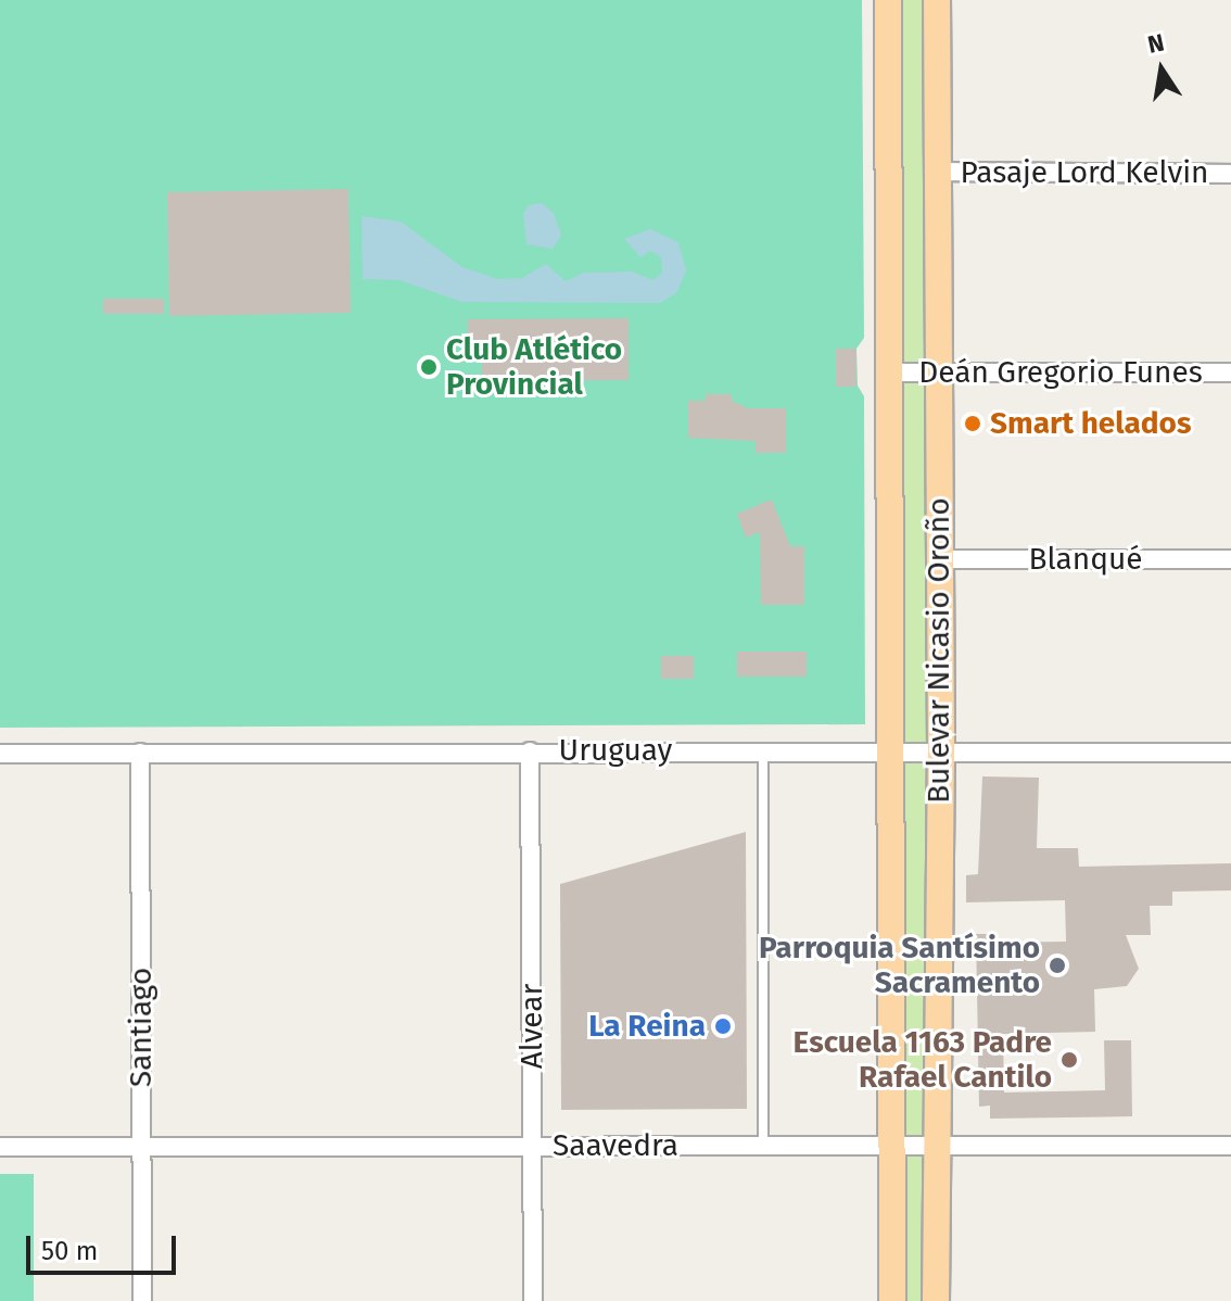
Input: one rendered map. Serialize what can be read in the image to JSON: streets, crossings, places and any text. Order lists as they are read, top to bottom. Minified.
{"streets":{"main road":["Bulevar Nicasio Oroño"],"street":["Pasaje Lord Kelvin","Deán Gregorio Funes","Blanqué","Uruguay","Alvear","Santiago","Saavedra"]},"crossings":[["Pasaje Lord Kelvin","Bulevar Nicasio Oroño"],["Deán Gregorio Funes","Bulevar Nicasio Oroño"],["Blanqué","Bulevar Nicasio Oroño"],["Bulevar Nicasio Oroño","Uruguay"],["Bulevar Nicasio Oroño","Saavedra"],["Uruguay","Alvear"],["Uruguay","Santiago"],["Alvear","Saavedra"],["Santiago","Saavedra"]],"places":["Club Atlético Provincial","Smart helados","Parroquia Santísimo Sacramento","La Reina","Escuela 1163 Padre Rafael Cantilo"],"scale_bar":"50 m","north":"top"}
